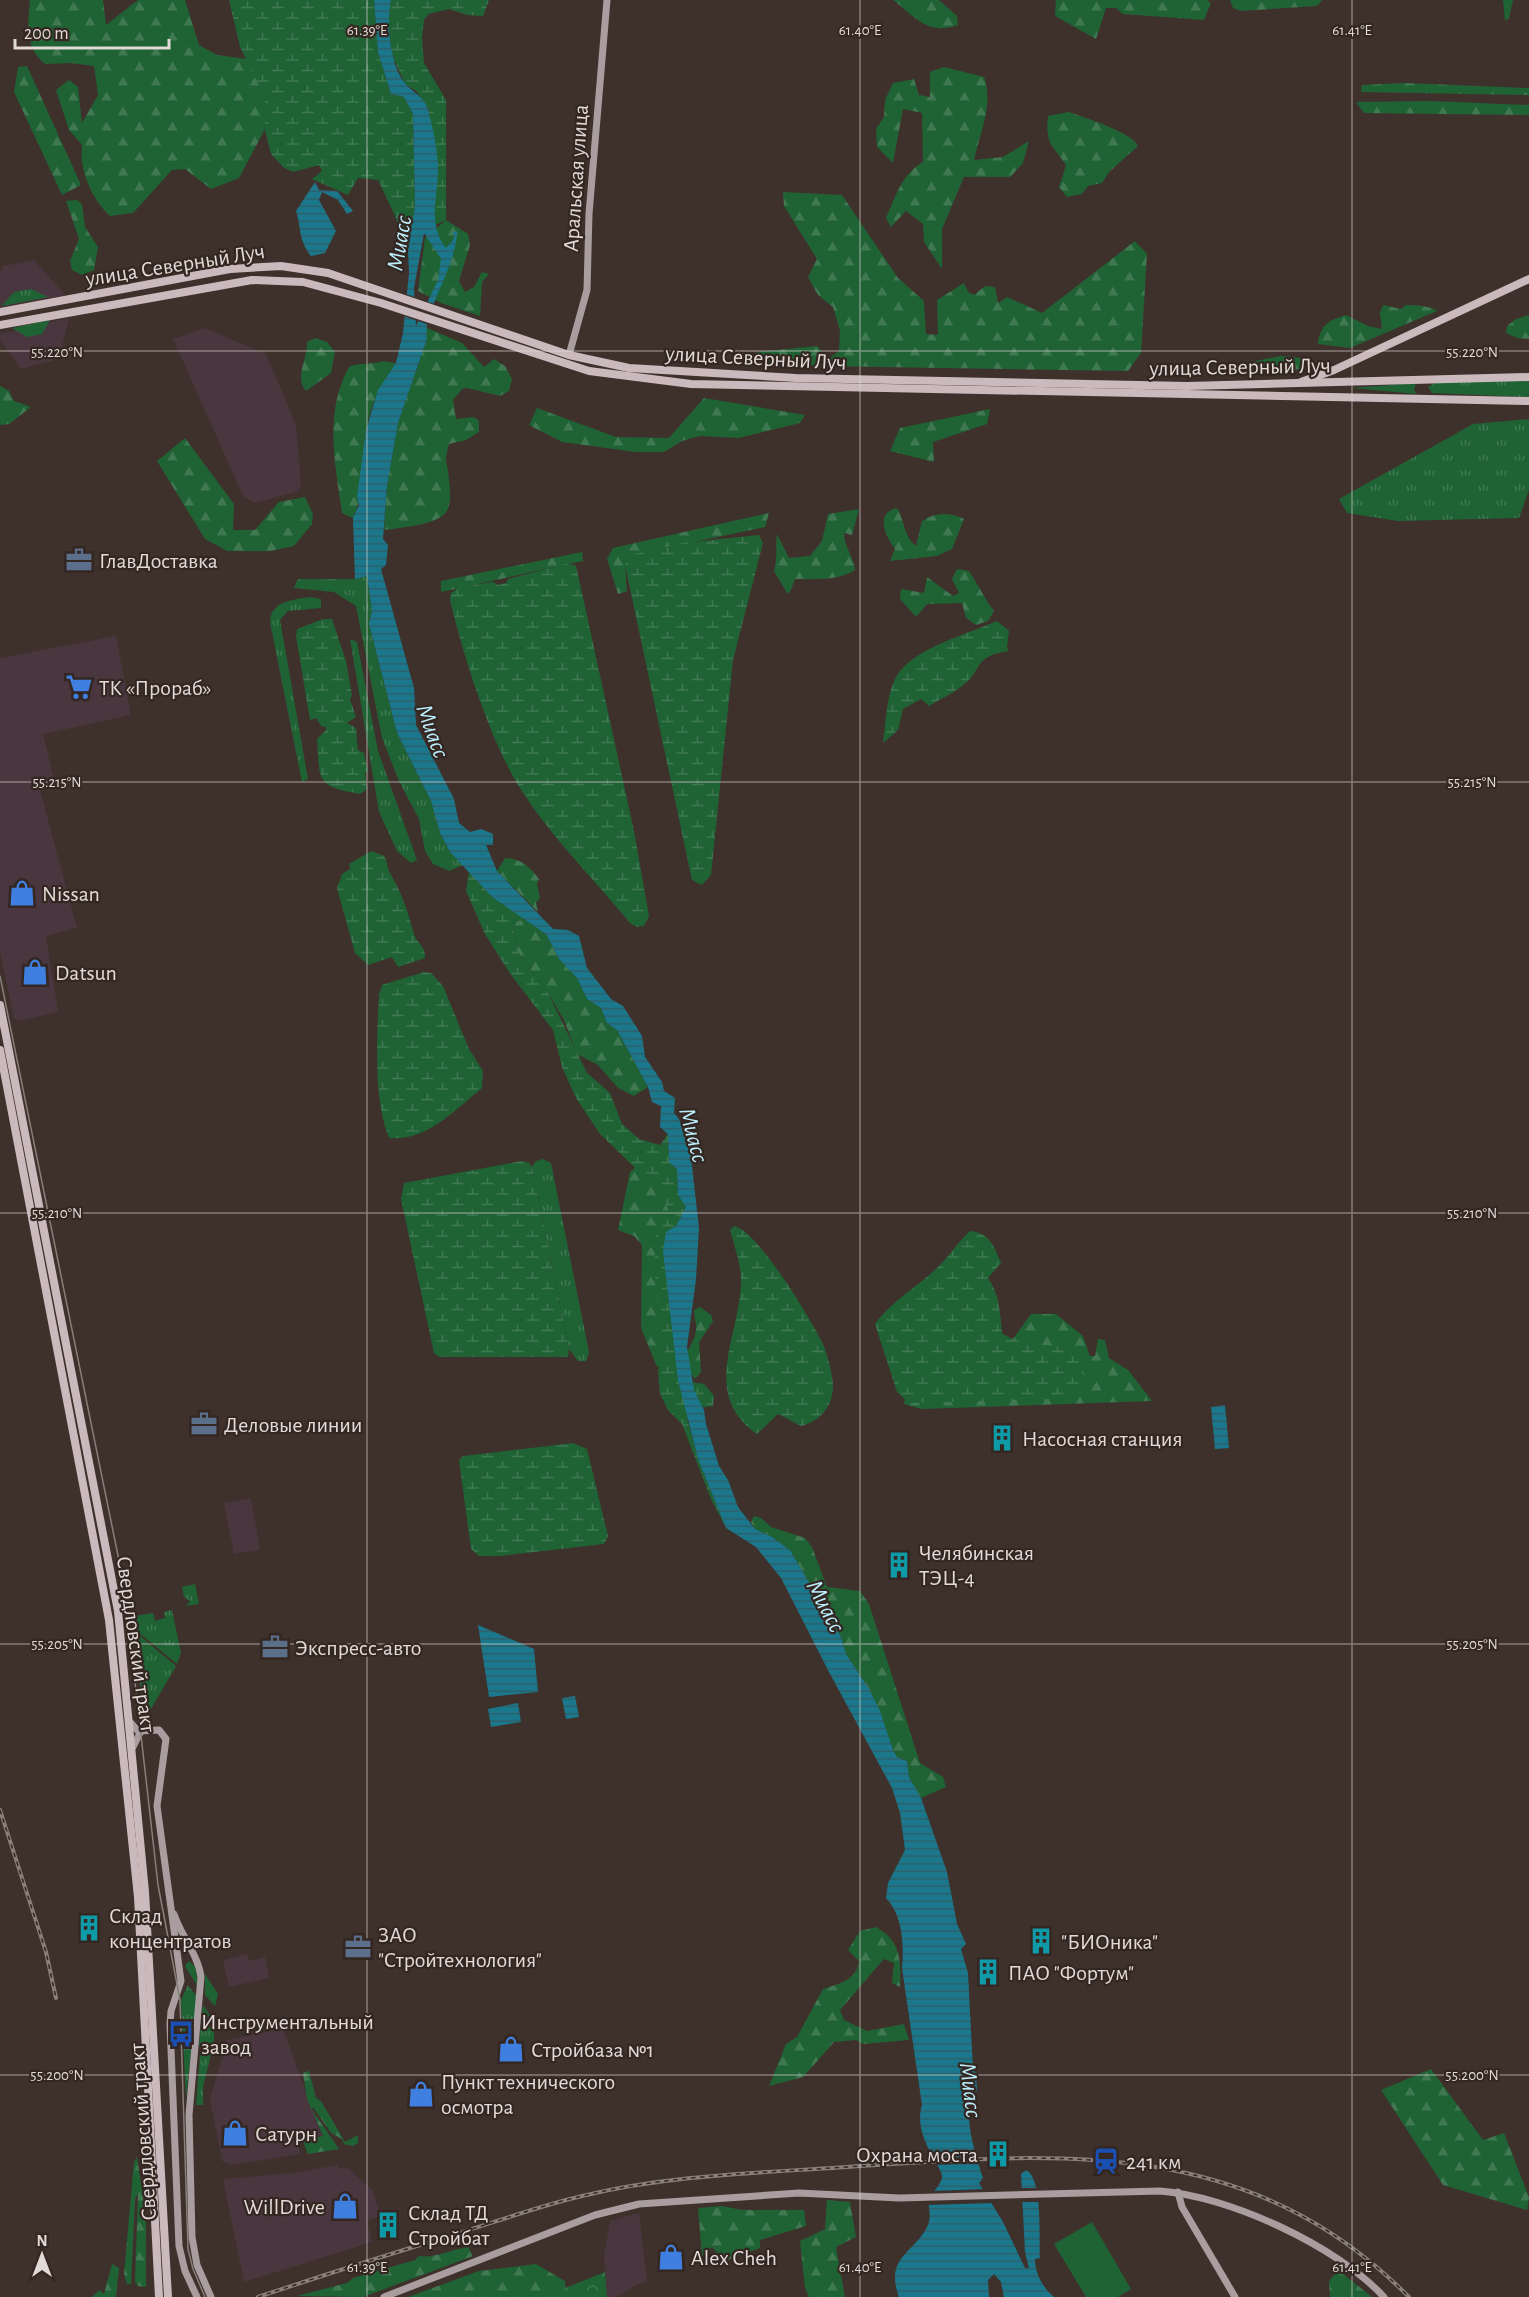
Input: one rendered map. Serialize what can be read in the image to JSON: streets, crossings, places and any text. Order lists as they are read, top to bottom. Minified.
{"streets":{"main road":["Аральская улица","улица Северный Луч","Свердловский тракт"]},"crossings":[["Аральская улица","улица Северный Луч"]],"water":["Миасс"],"places":{"office":["ГлавДоставка","Деловые линии","Экспресс-авто","ЗАО \"Стройтехнология\""],"supermarket":["ТК «Прораб»"],"shop":["Nissan","Datsun","Стройбаза №1","Пункт технического осмотра","Сатурн","WillDrive","Alex Cheh"],"building":["Насосная станция","Челябинская ТЭЦ-4","Склад концентратов","\"БИОника\"","ПАО \"Фортум\"","Охрана моста","Склад ТД Стройбат"],"bus stop":["Инструментальный завод"],"station":["241 км"]},"scale_bar":"200 m","north":"top","coordinates":["61.39°E","61.40°E","61.41°E","55.220°N","55.215°N","55.210°N","55.205°N","55.200°N"]}
